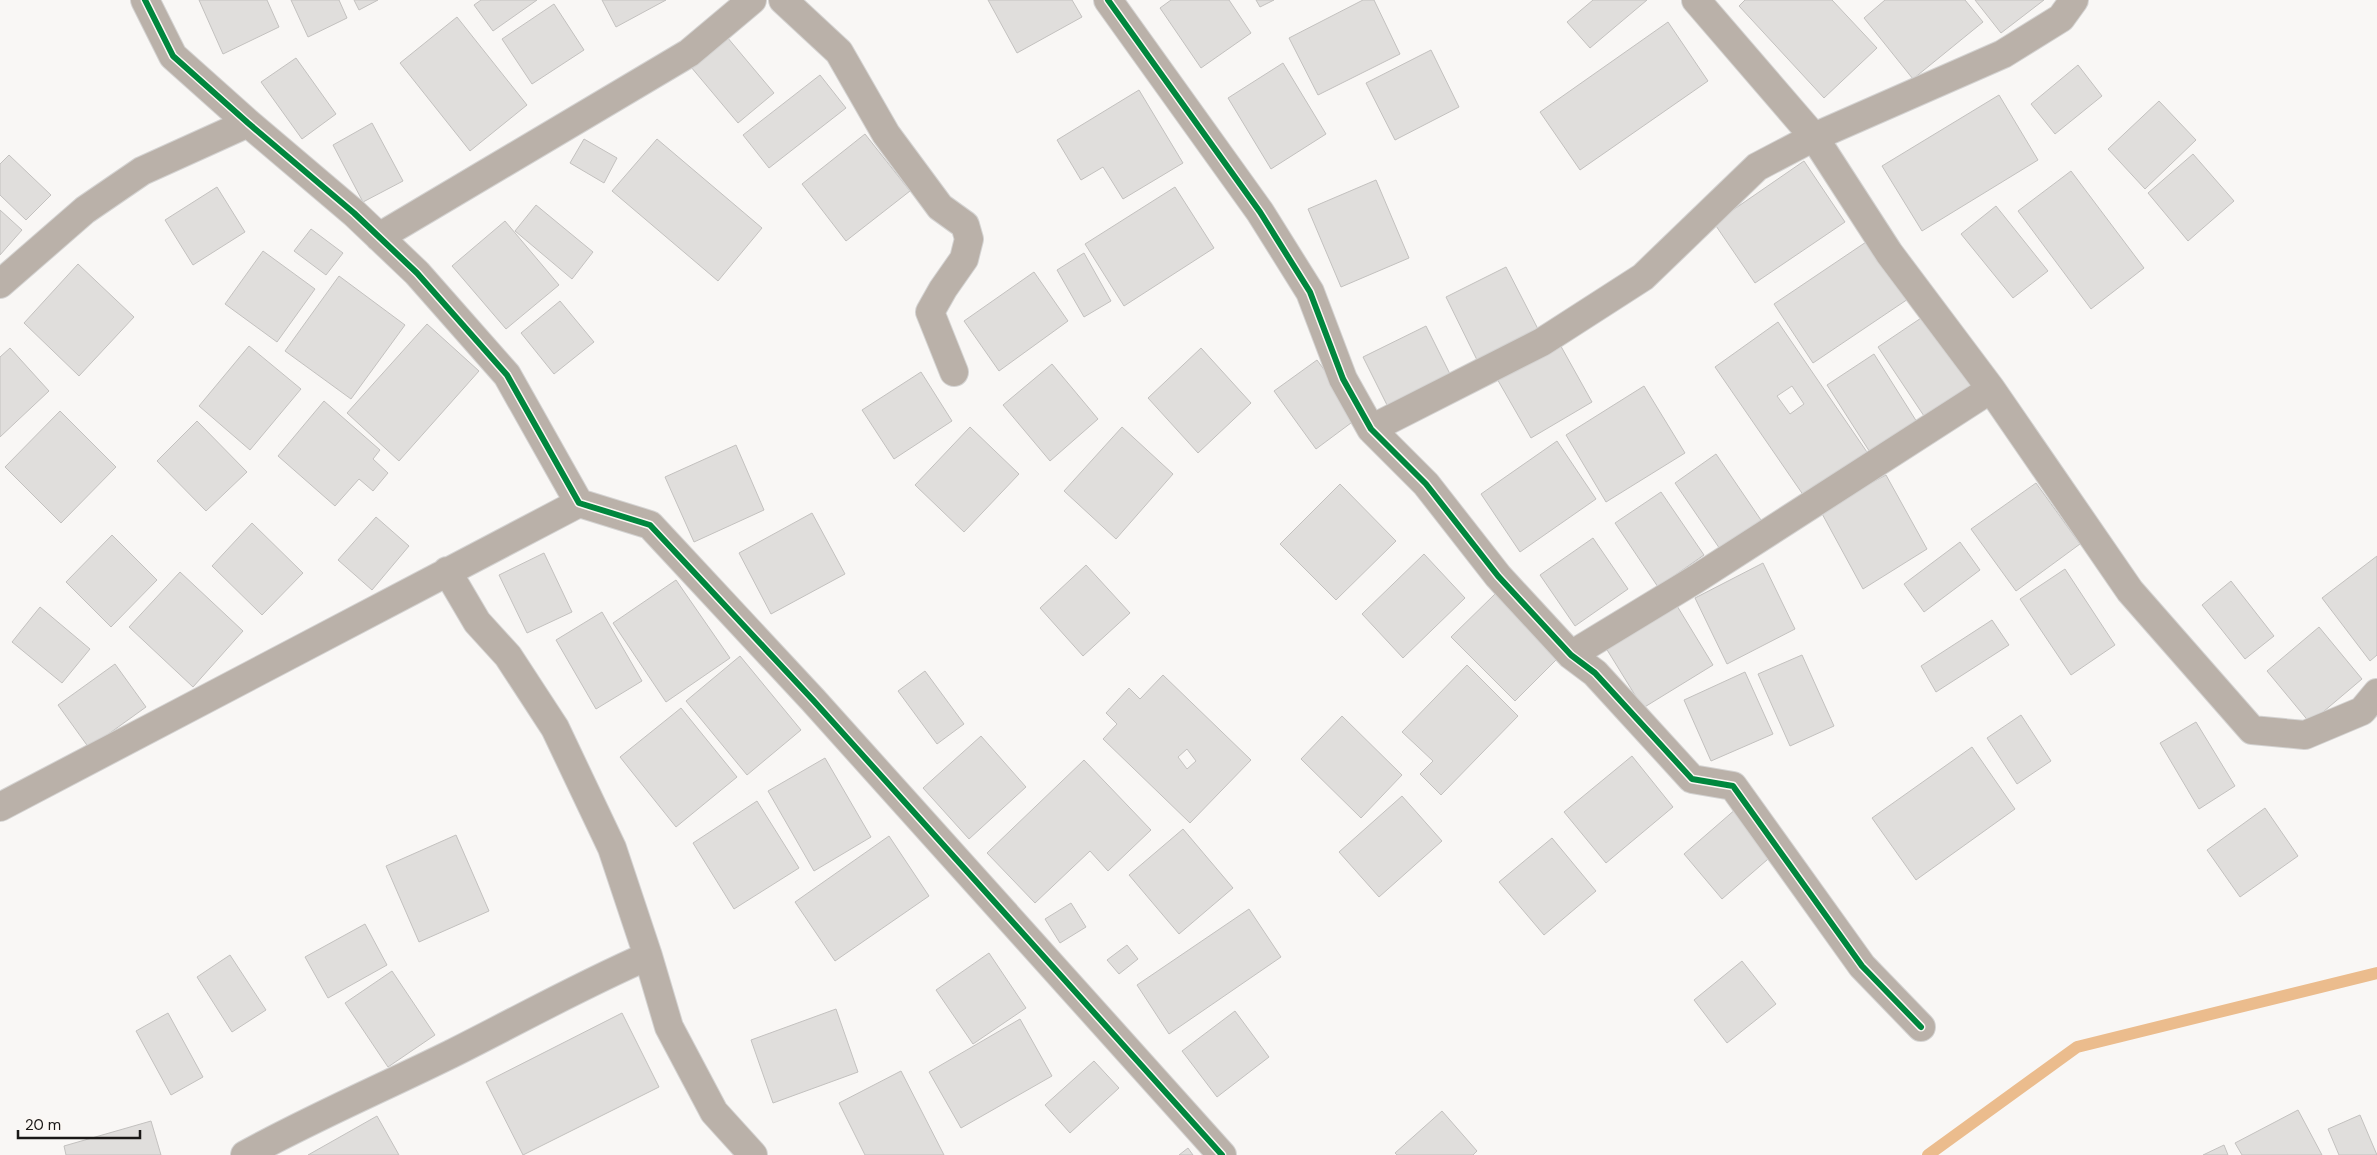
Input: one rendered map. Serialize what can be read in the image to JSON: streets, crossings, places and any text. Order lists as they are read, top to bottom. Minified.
{"scale_bar":"20 m"}
